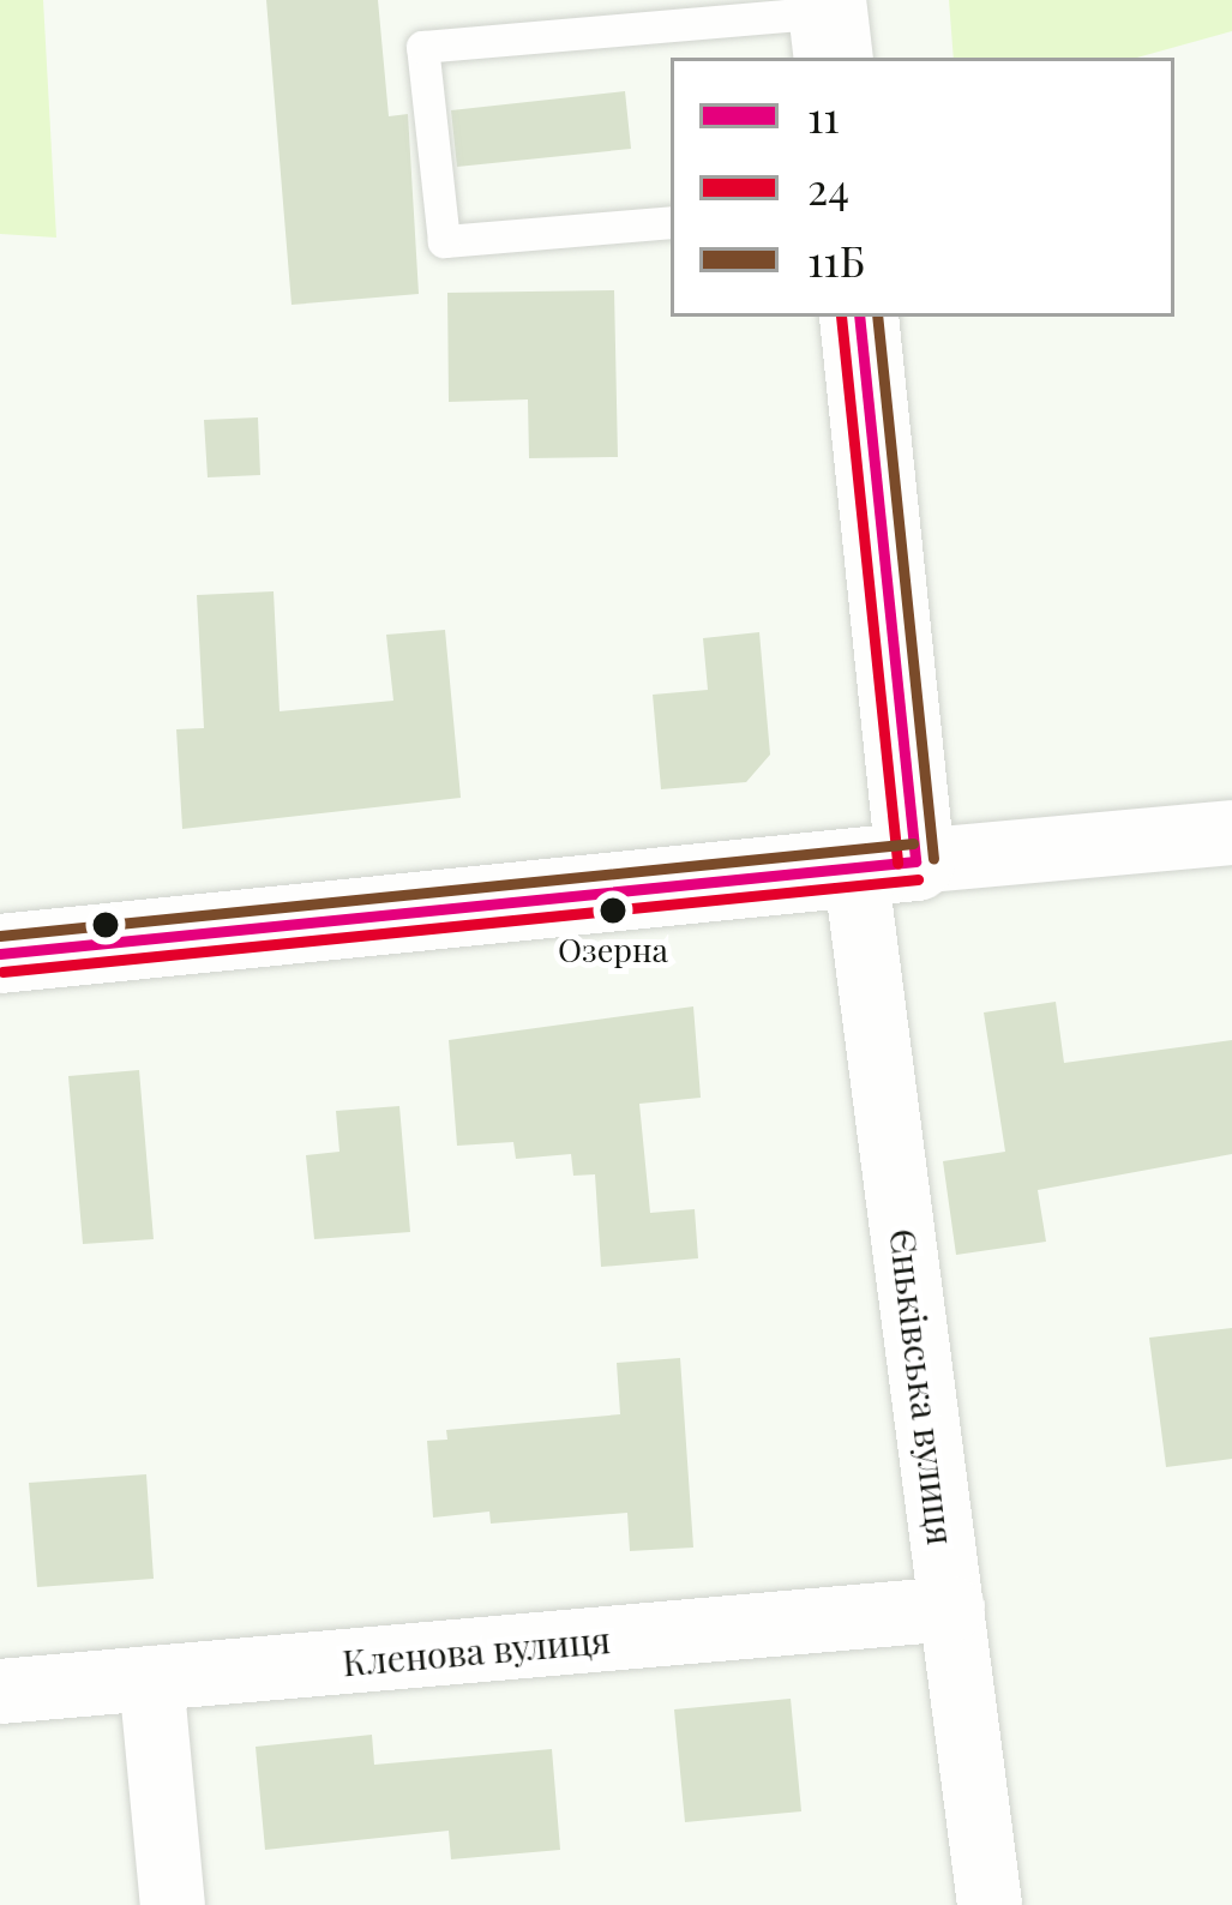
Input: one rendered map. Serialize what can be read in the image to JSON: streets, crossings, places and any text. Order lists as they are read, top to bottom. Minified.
{"streets":{"street":["Єньківська вулиця","Кленова вулиця"]},"crossings":[["Єньківська вулиця","Кленова вулиця"]],"places":["Озерна"],"lines":["transit line 11","transit line 24","transit line 11Б"],"legend":["11","24","11Б"]}
